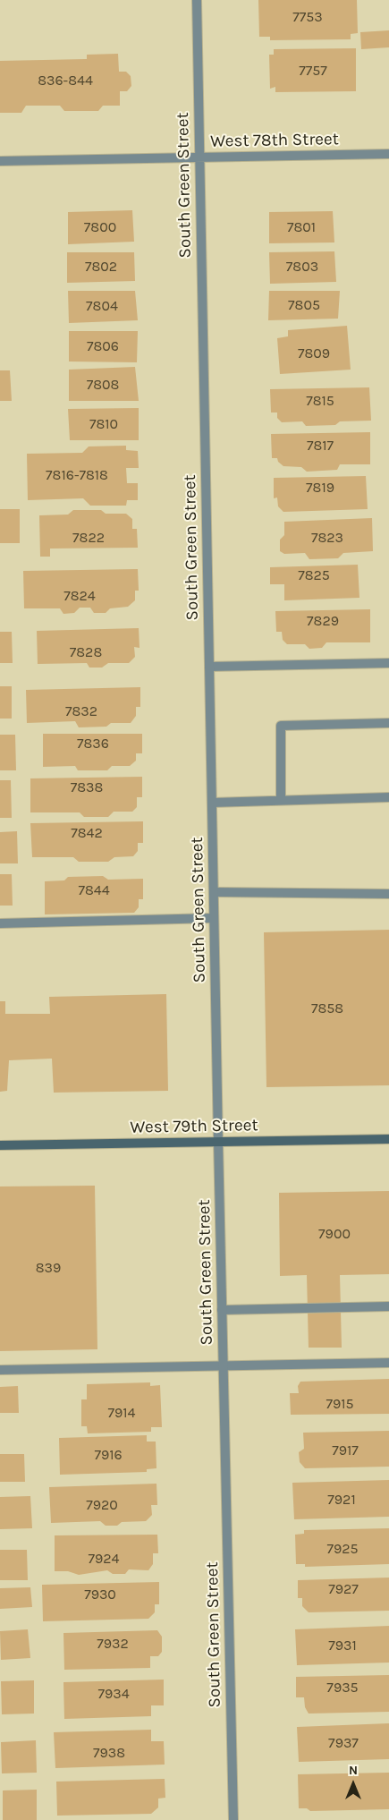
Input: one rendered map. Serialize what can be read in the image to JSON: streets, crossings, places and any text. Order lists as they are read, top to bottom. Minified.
{"streets":{"main road":["West 79th Street"],"street":["West 78th Street","South Green Street"]},"crossings":[["West 78th Street","South Green Street"],["South Green Street","West 79th Street"]],"house_numbers":["7753","7757","836-844","7800","7801","7802","7803","7805","7804","7806","7809","7808","7815","7810","7817","7816-7818","7819","7822","7823","7825","7824","7829","7828","7832","7836","7838","7842","7844","7858","7900","839","7915","7914","7917","7916","7921","7920","7925","7924","7927","7930","7932","7931","7935","7934","7937","7938"],"north":"top"}
